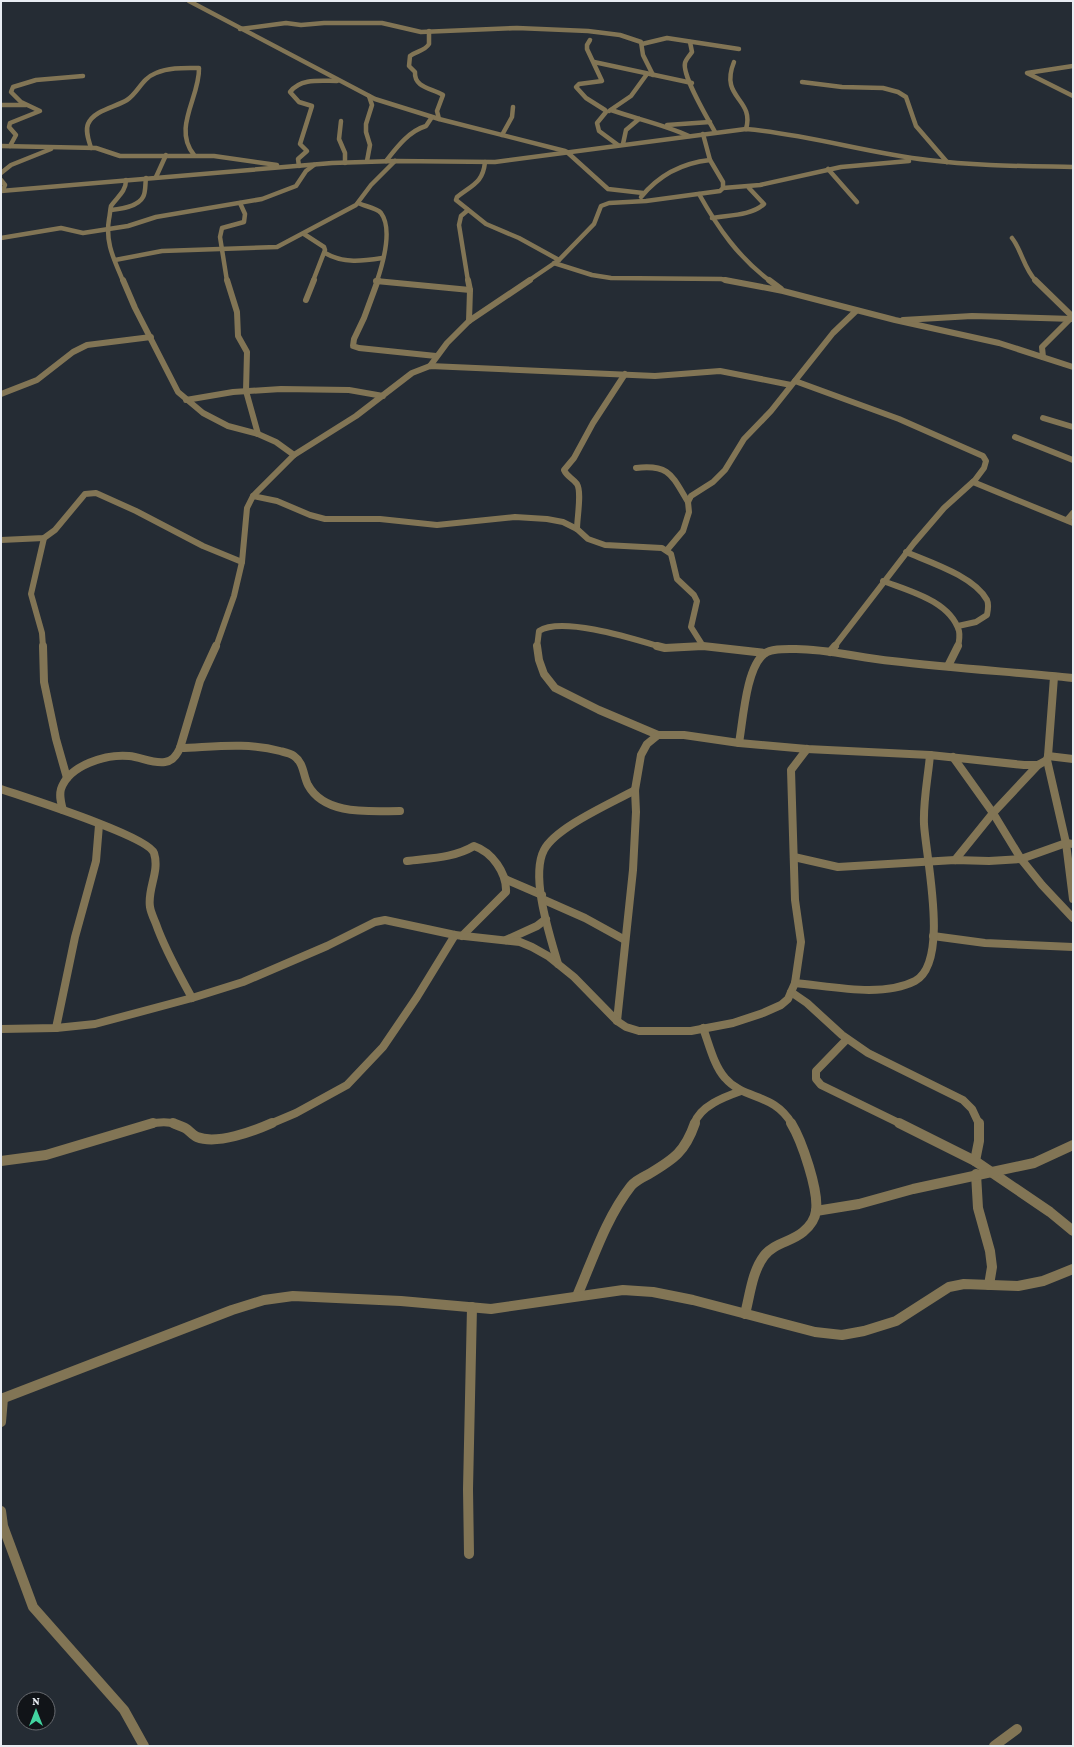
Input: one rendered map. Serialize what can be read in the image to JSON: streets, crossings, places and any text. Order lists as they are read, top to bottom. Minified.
{"north":"top"}
